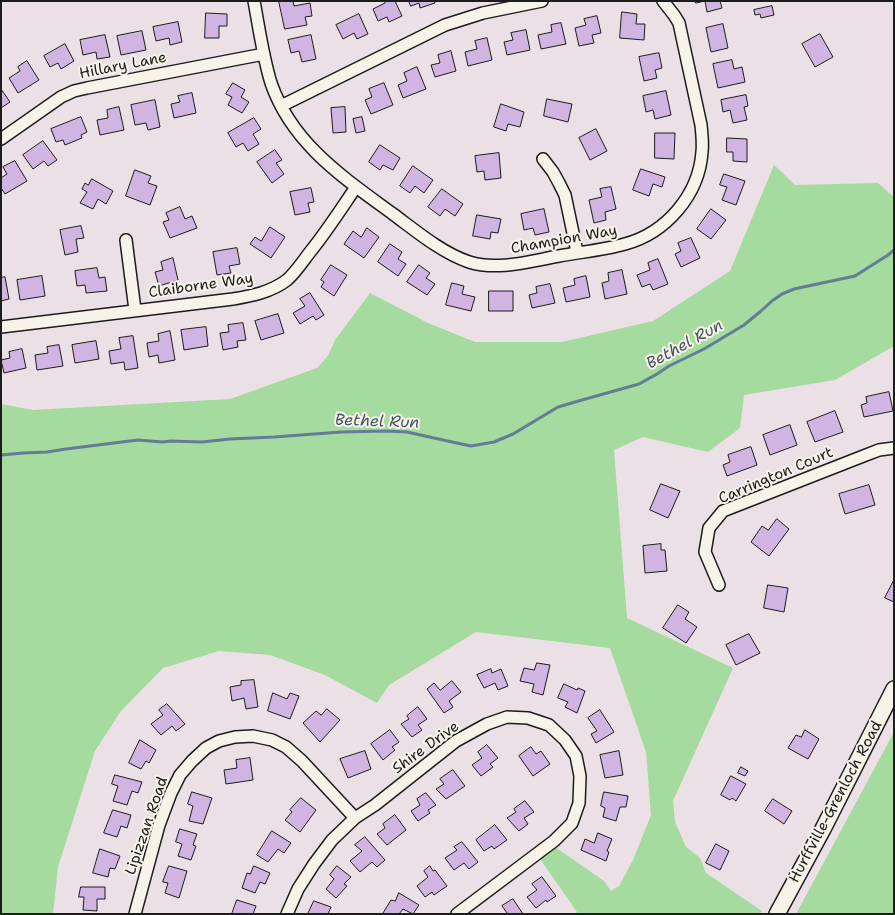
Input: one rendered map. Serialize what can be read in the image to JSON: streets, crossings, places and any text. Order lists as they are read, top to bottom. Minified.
{"streets":{"main road":["Hurffville-Grenloch Road"],"street":["Hillary Lane","Champion Way","Claiborne Way","Carrington Court","Shire Drive","Lipizzan Road"]},"crossings":[["Hillary Lane","Champion Way"],["Champion Way","Claiborne Way"],["Shire Drive","Lipizzan Road"]],"water":["Bethel Run"]}
